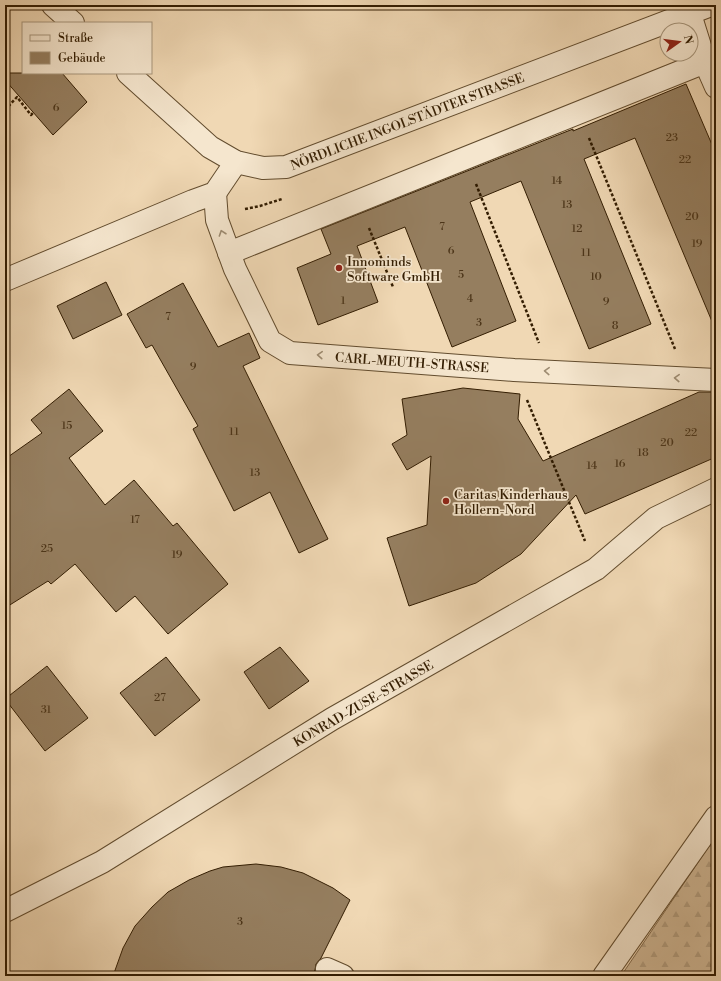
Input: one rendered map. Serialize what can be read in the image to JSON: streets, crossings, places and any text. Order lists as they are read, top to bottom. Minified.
{"streets":{"street":["NÖRDLICHE INGOLSTÄDTER STRASSE","CARL-MEUTH-STRASSE","KONRAD-ZUSE-STRASSE"]},"one_way":["CARL-MEUTH-STRASSE"],"places":["Innominds Software GmbH","Caritas Kinderhaus Hollern-Nord"],"house_numbers":["6","23","22","14","13","20","7","12","19","6","11","5","10","4","1","9","7","3","8","9","15","11","22","20","18","16","14","13","17","25","19","27","31","3"],"legend":["Straße","Gebäude"],"north":"right"}
